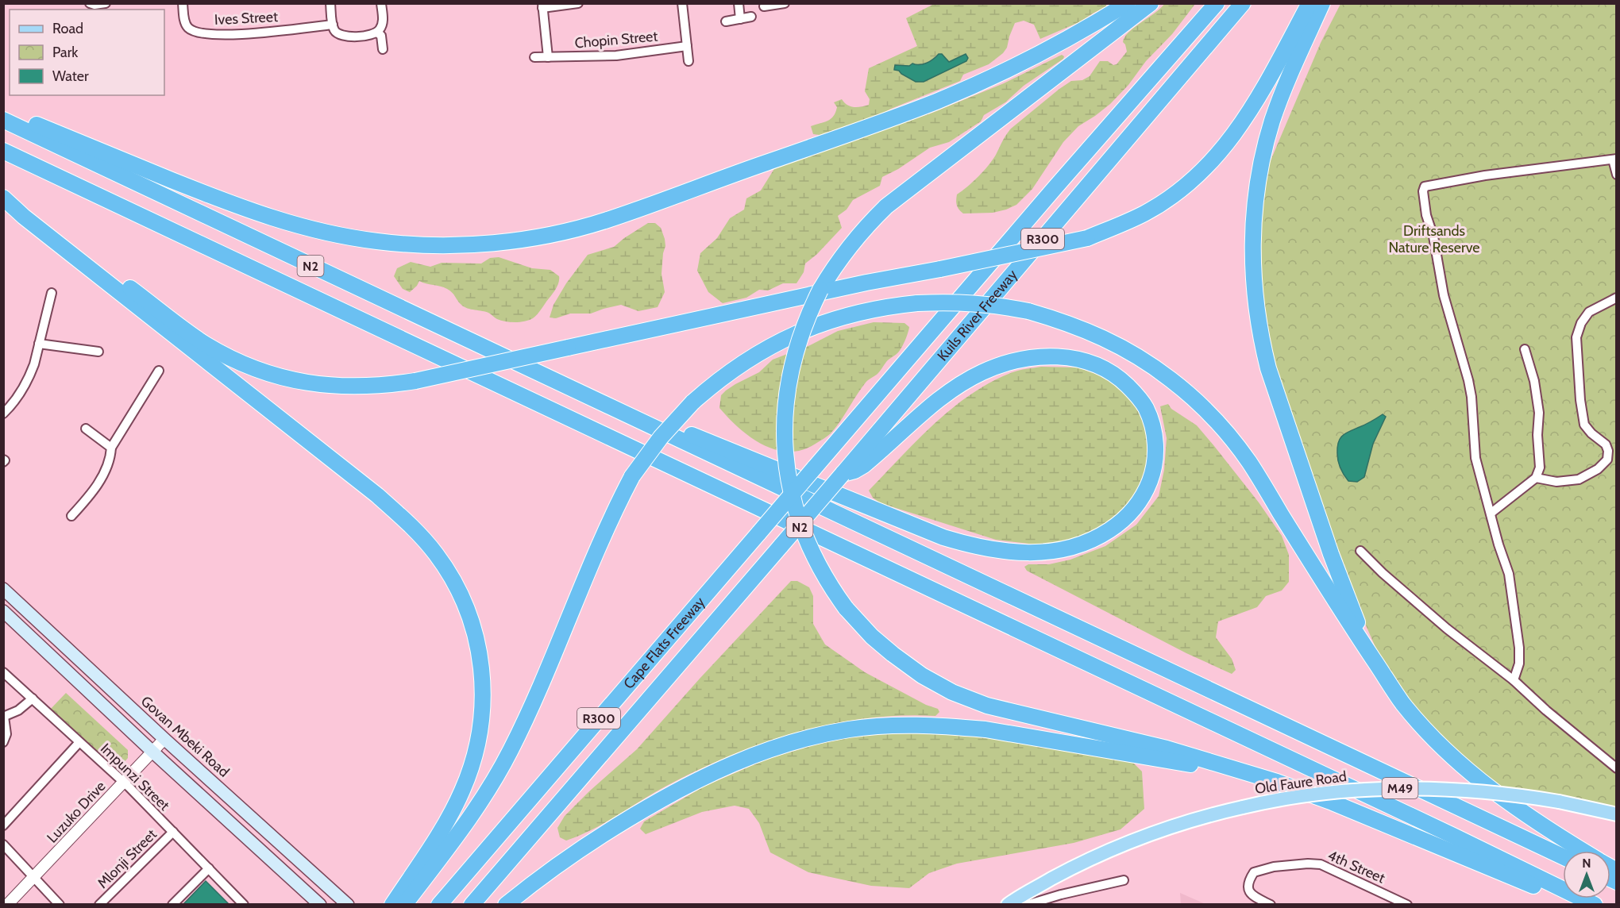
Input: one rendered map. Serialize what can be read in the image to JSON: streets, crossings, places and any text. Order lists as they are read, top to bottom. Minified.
{"streets":{"highway":["R300","N2","Kuils River Freeway","Cape Flats Freeway"],"main road":["Govan Mbeki Road","Old Faure Road","M49"],"street":["Ives Street","Chopin Street","Impunzi Street","Luzuko Drive","Mlonji Street","4th Street"]},"crossings":[["Kuils River Freeway","Cape Flats Freeway"],["Govan Mbeki Road","Luzuko Drive"],["Impunzi Street","Luzuko Drive"],["Impunzi Street","Mlonji Street"]],"parks":["Driftsands Nature Reserve"],"legend":["Road","Park","Water"],"north":"top"}
